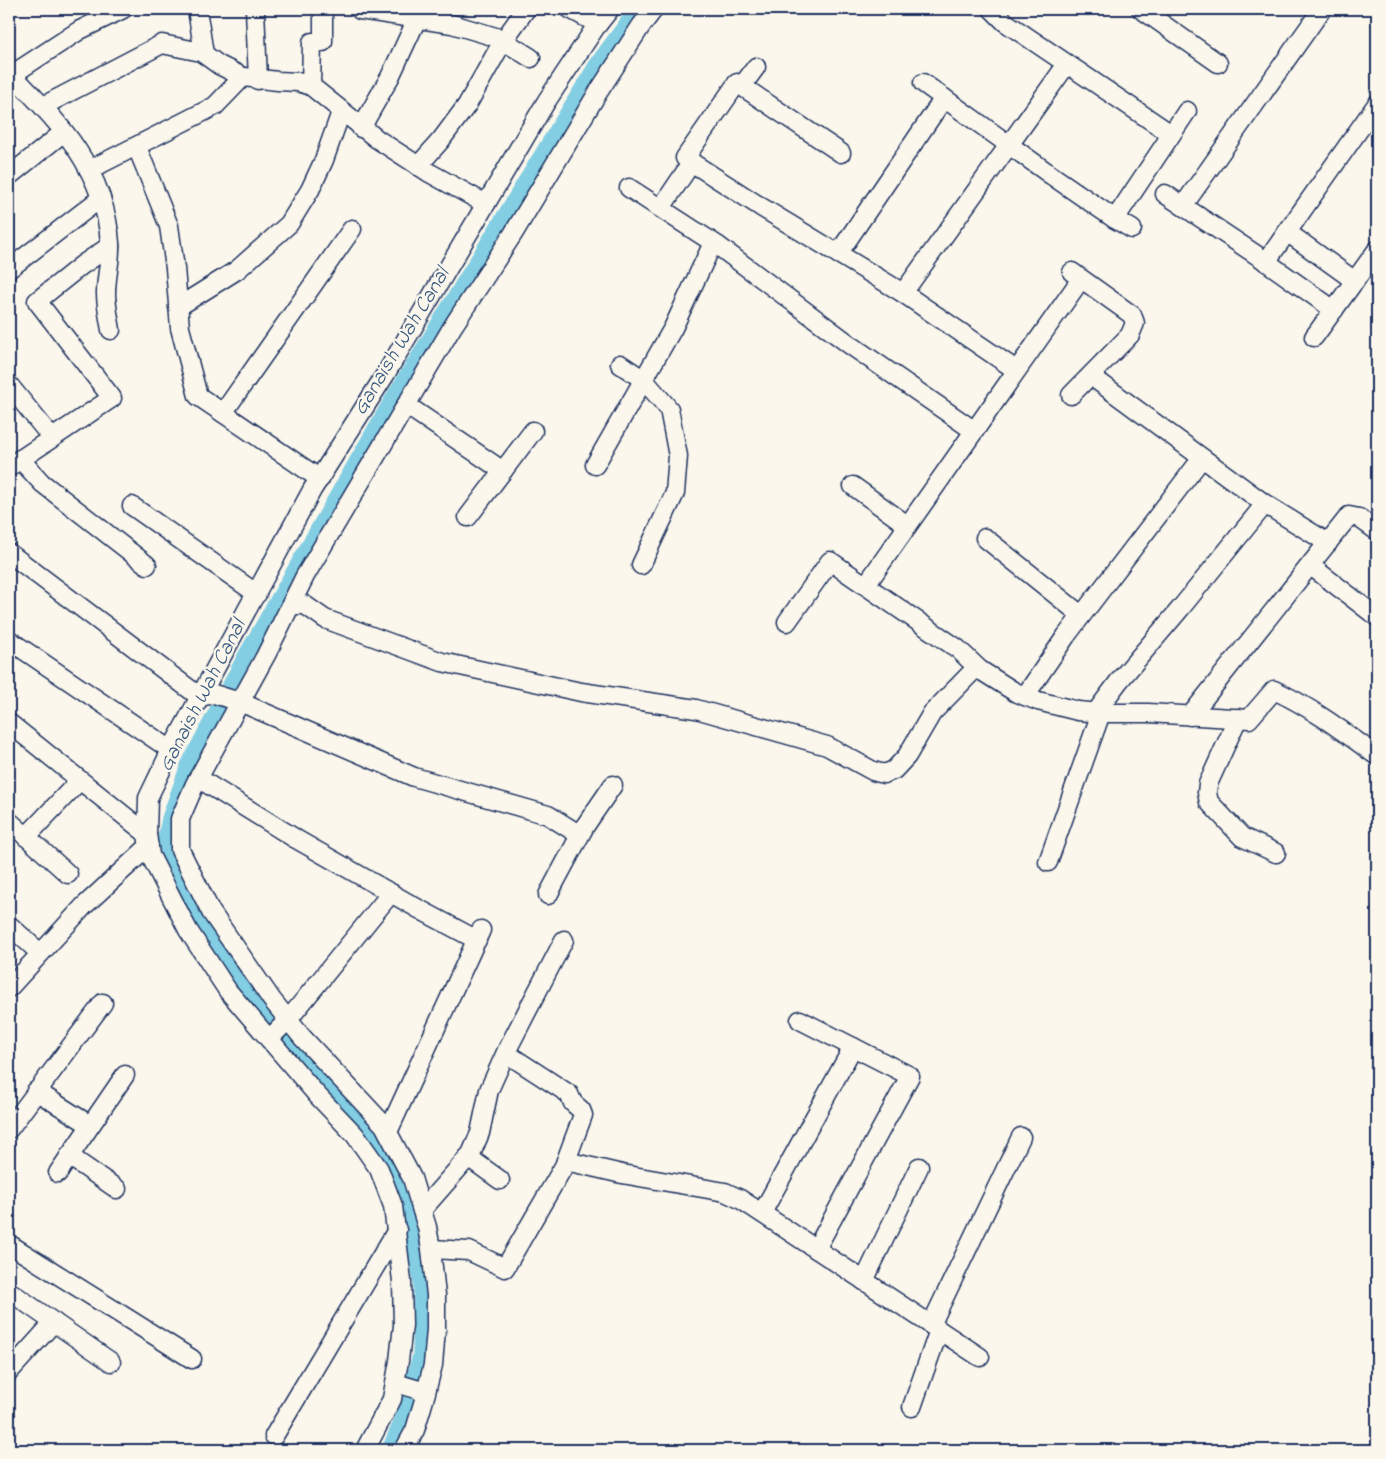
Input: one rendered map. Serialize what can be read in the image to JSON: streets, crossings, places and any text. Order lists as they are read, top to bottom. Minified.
{"water":["Ganaish Wah Canal"]}
